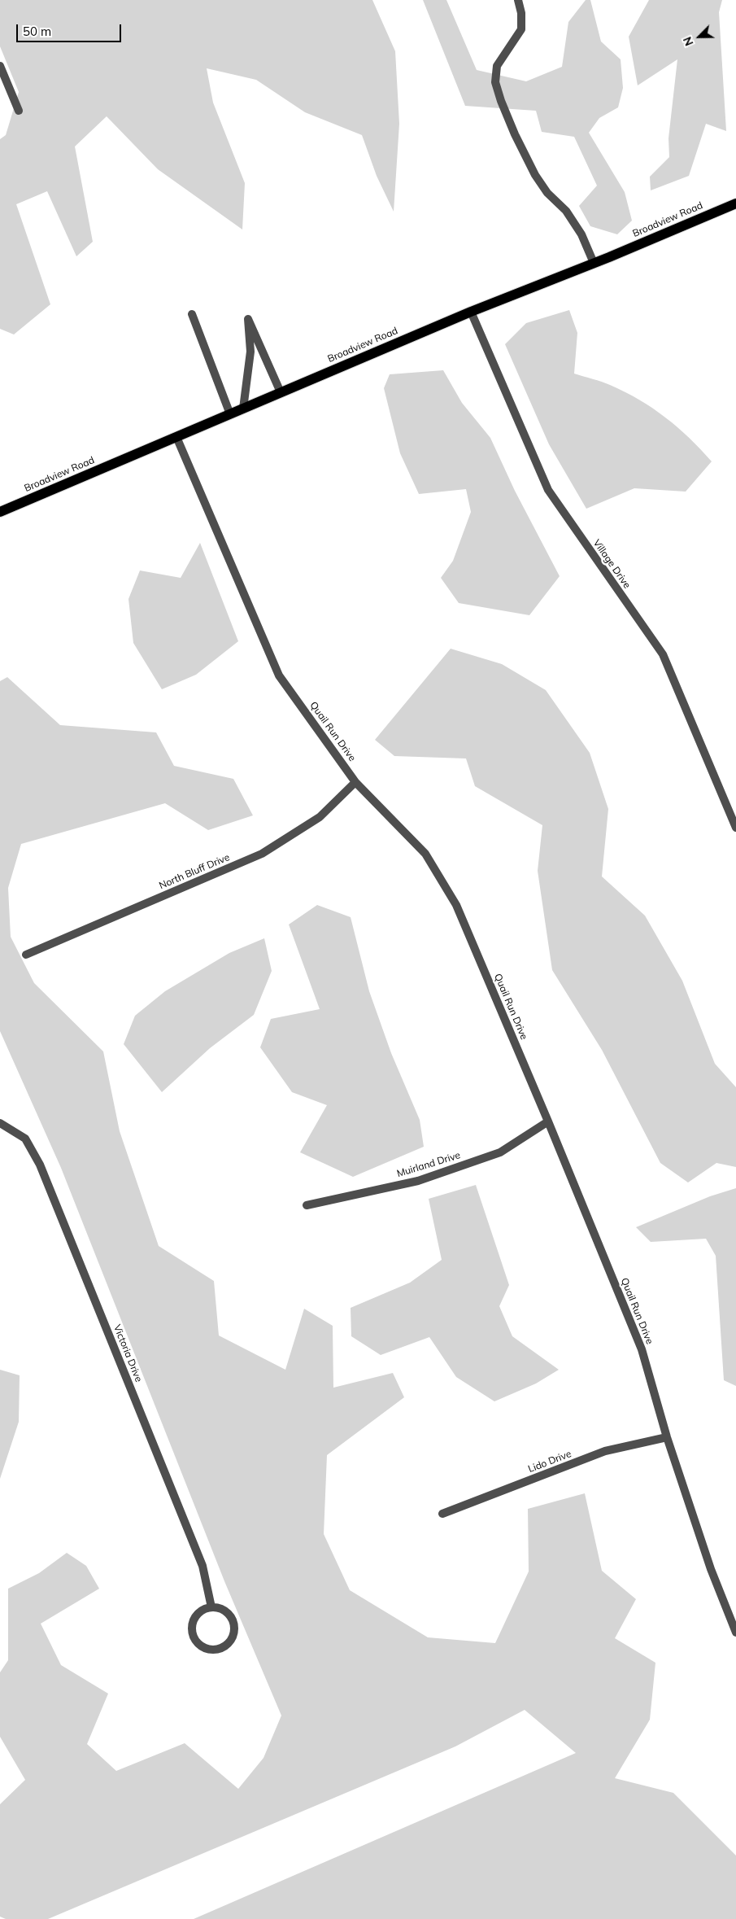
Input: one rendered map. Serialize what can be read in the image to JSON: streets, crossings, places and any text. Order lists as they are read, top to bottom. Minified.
{"streets":{"main road":["Broadview Road"],"street":["Village Drive","Quail Run Drive","North Bluff Drive","Muirland Drive","Victoria Drive","Lido Drive"]},"crossings":[["Broadview Road","Village Drive"],["Broadview Road","Quail Run Drive"],["Quail Run Drive","North Bluff Drive"],["Quail Run Drive","Muirland Drive"],["Quail Run Drive","Lido Drive"]],"scale_bar":"50 m","north":"bottom left"}
